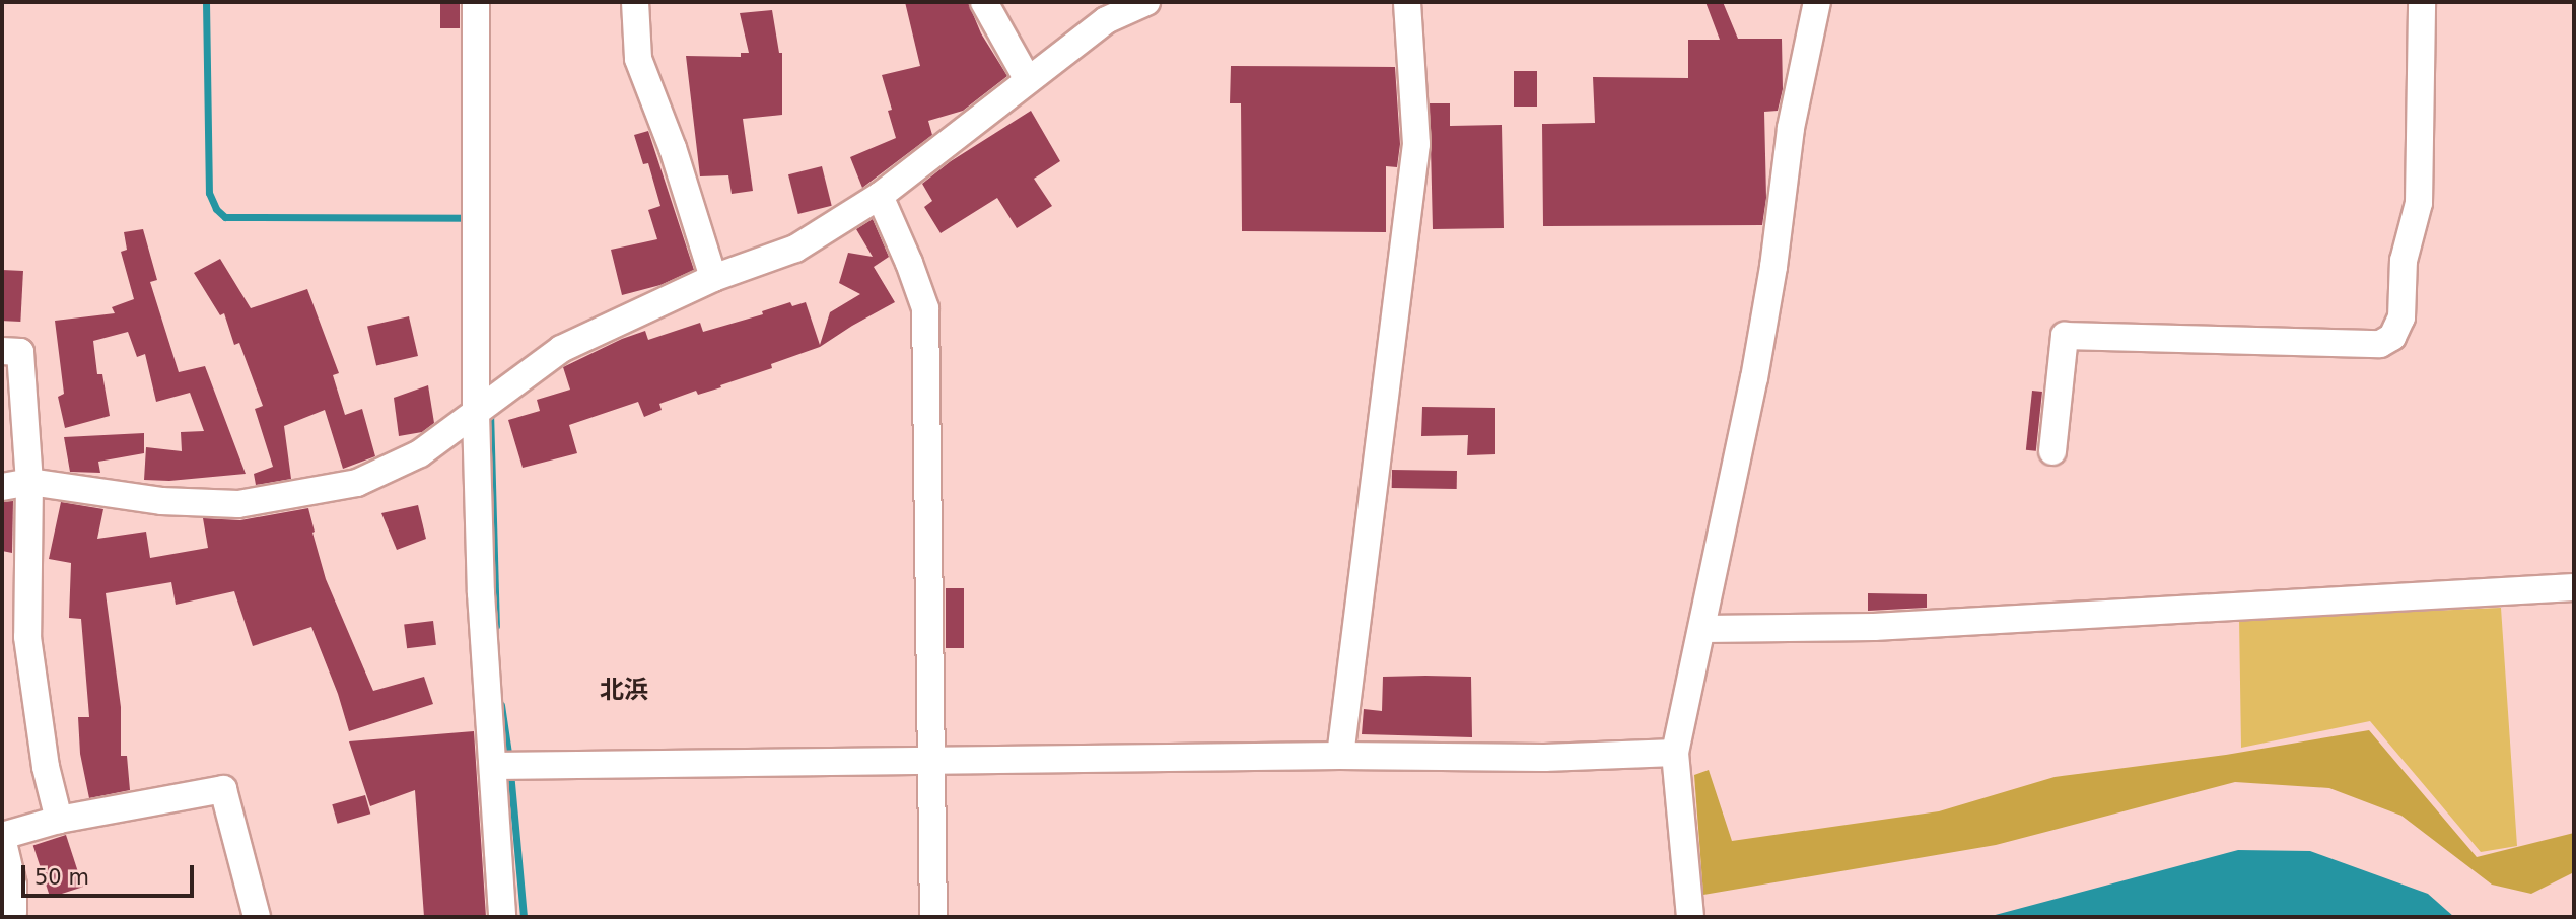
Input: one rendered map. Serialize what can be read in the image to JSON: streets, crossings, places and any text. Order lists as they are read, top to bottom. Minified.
{"districts":["北浜"],"scale_bar":"50 m"}
